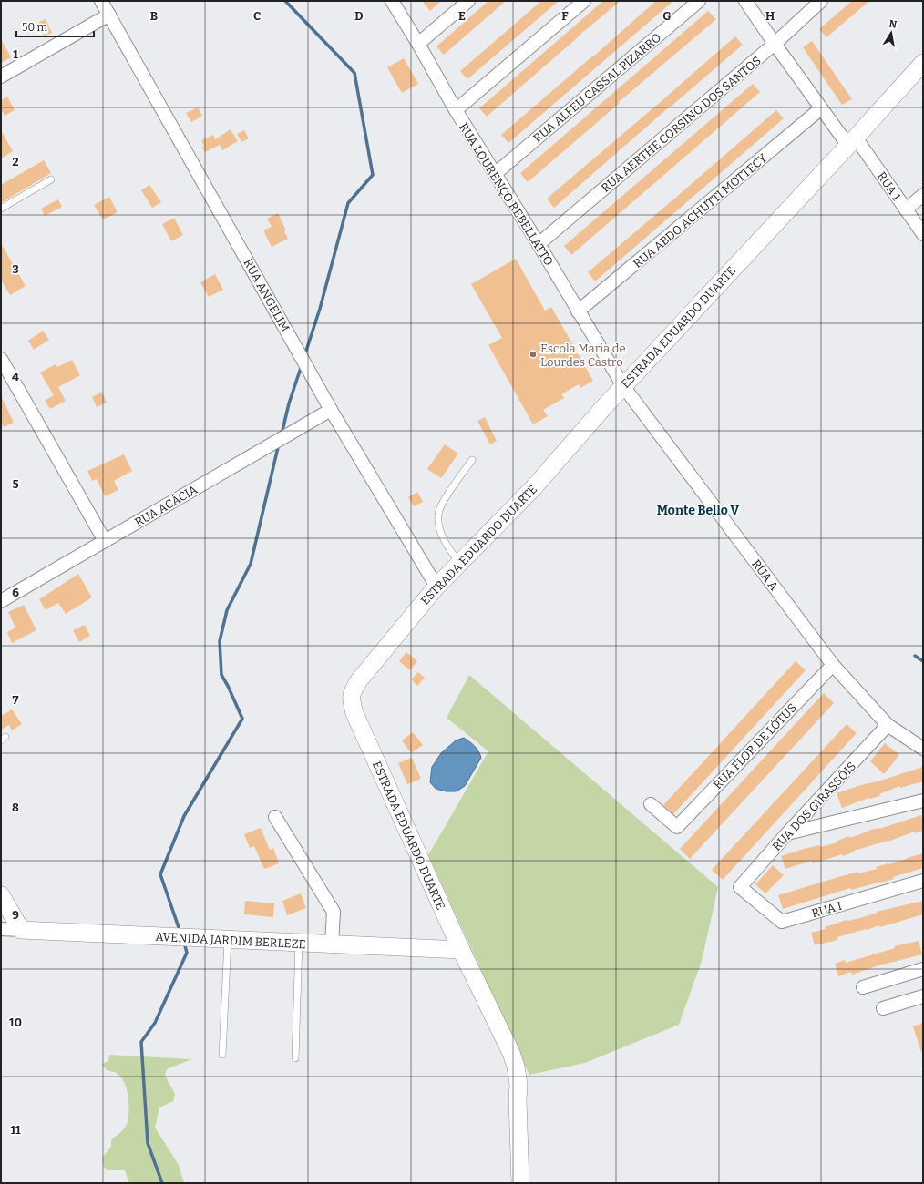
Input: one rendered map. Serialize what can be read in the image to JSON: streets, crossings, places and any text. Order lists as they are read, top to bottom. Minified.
{"streets":{"street":["RUA ALFEU CASSAL PIZARRO","RUA AERTHE CORSINO DOS SANTOS","RUA 1","RUA LOURENÇO REBELLATTO","RUA ABDO ACHUTTI MOTTECY","RUA ANGELIM","ESTRADA EDUARDO DUARTE","RUA ACÁCIA","RUA A","RUA FLOR DE LÓTUS","RUA DOS GIRASSÓIS","RUA I","AVENIDA JARDIM BERLEZE"]},"crossings":[["RUA ALFEU CASSAL PIZARRO","RUA LOURENÇO REBELLATTO"],["RUA AERTHE CORSINO DOS SANTOS","RUA 1"],["RUA AERTHE CORSINO DOS SANTOS","RUA LOURENÇO REBELLATTO"],["RUA 1","RUA ABDO ACHUTTI MOTTECY"],["RUA 1","ESTRADA EDUARDO DUARTE"],["RUA LOURENÇO REBELLATTO","RUA ABDO ACHUTTI MOTTECY"],["RUA LOURENÇO REBELLATTO","ESTRADA EDUARDO DUARTE"],["RUA LOURENÇO REBELLATTO","RUA A"],["RUA ANGELIM","ESTRADA EDUARDO DUARTE"],["RUA ANGELIM","RUA ACÁCIA"],["ESTRADA EDUARDO DUARTE","RUA A"],["ESTRADA EDUARDO DUARTE","AVENIDA JARDIM BERLEZE"],["RUA A","RUA FLOR DE LÓTUS"],["RUA A","RUA DOS GIRASSÓIS"],["RUA DOS GIRASSÓIS","RUA I"]],"districts":["Monte Bello V"],"places":["Escola Maria de Lourdes Castro"],"scale_bar":"50 m","north":"top","grid":{"columns":["B","C","D","E","F","G","H"],"rows":["1","2","3","4","5","6","7","8","9","10","11"]}}
